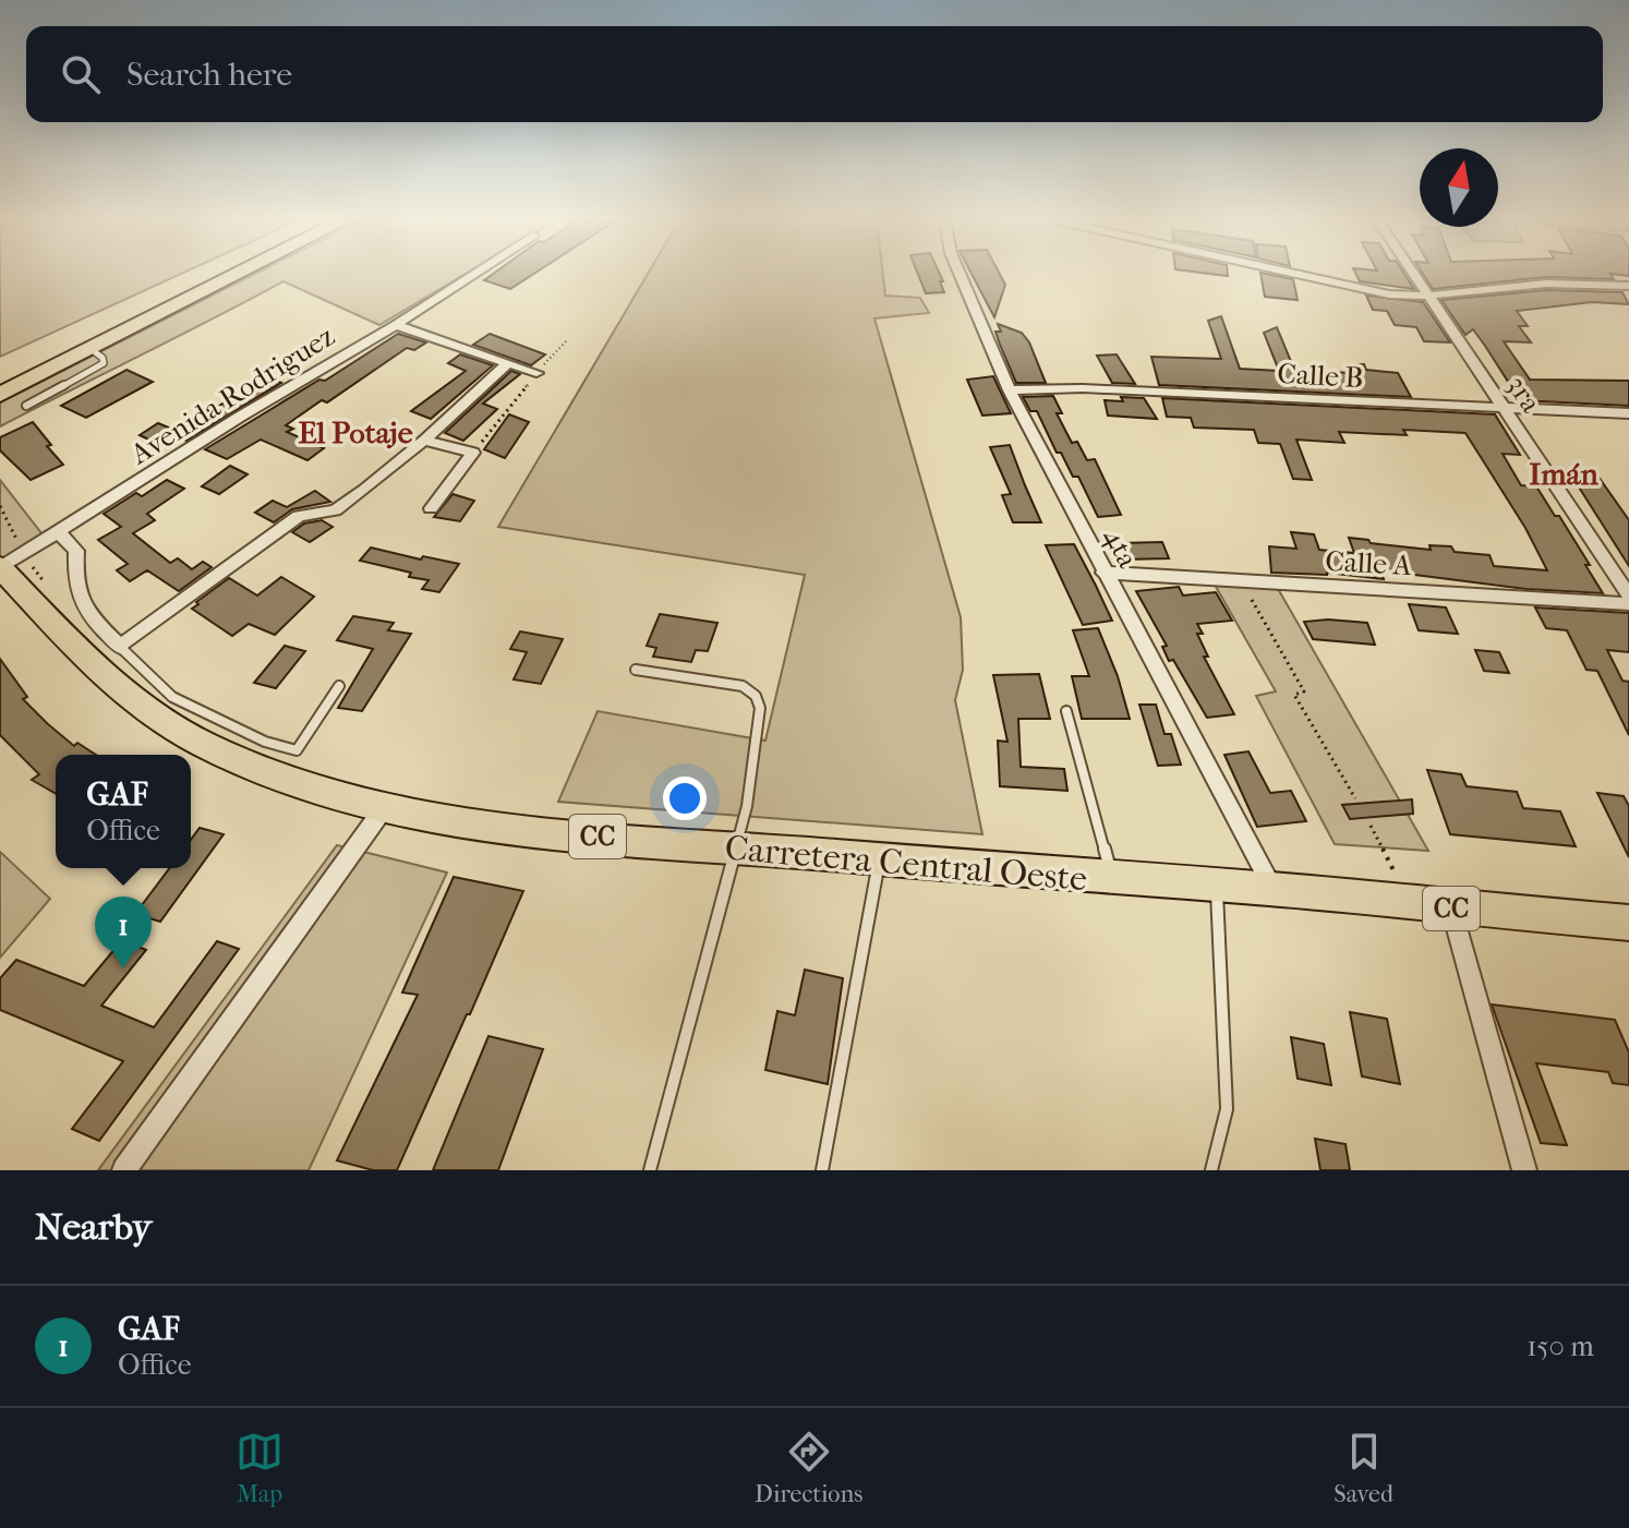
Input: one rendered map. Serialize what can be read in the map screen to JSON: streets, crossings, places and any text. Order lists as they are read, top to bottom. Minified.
{"streets":{"main road":["CC","Carretera Central Oeste"],"street":["Calle B","3ra","Avenida Rodriguez","4ta","Calle A"]},"crossings":[["Calle B","3ra"],["Calle B","4ta"],["Avenida Rodriguez","Carretera Central Oeste"],["4ta","Calle A"],["4ta","Carretera Central Oeste"]],"districts":["El Potaje","Imán"],"north":"top","page":{"search":"Search here","popup":["GAF","Office"],"pins":"1","heading":"Nearby","list":[{"mark":"1","name":"GAF","note":"Office","value":"150 m"}],"nav":["Map","Directions","Saved"]}}
